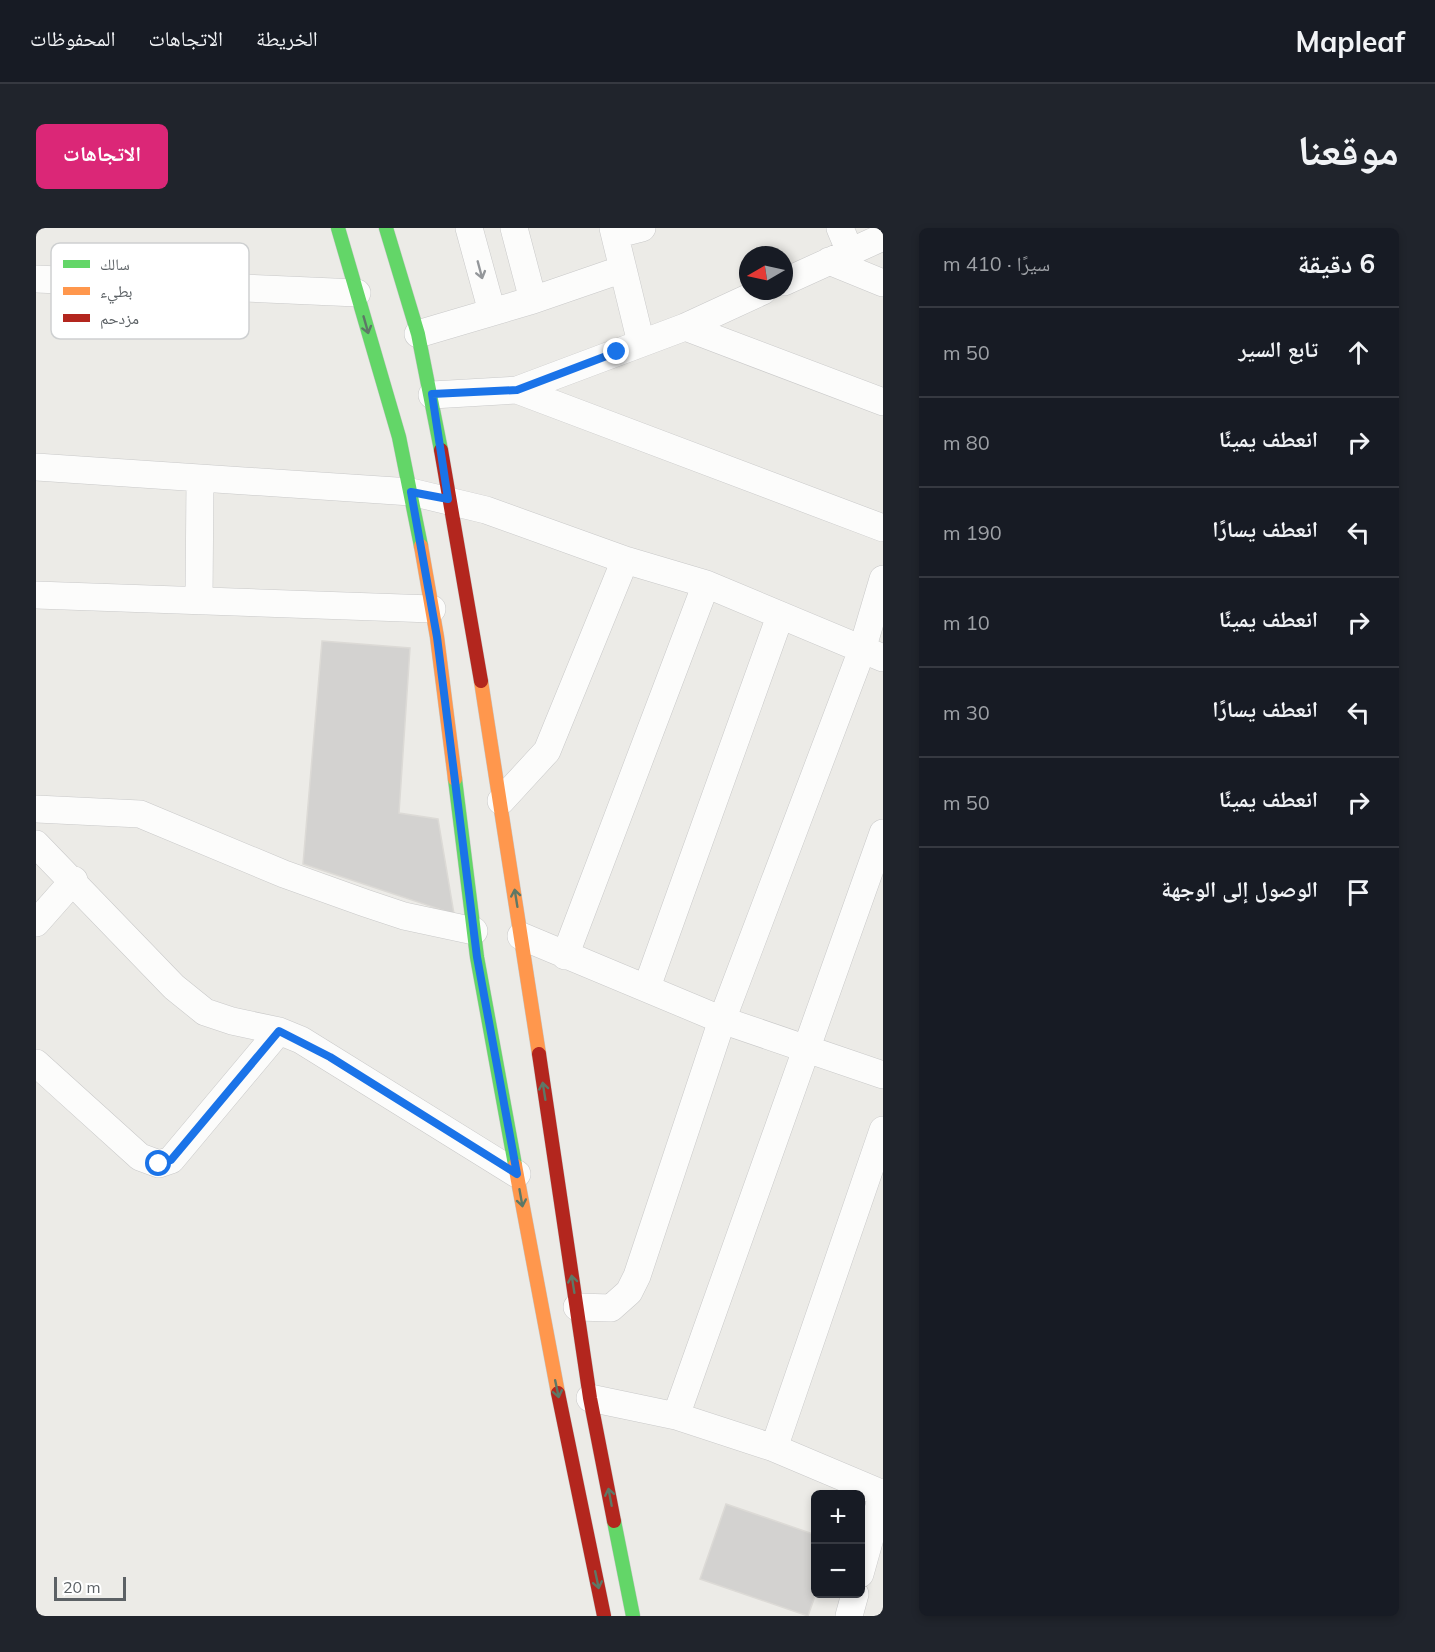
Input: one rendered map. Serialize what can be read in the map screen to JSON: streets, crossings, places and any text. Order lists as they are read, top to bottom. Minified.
{"legend":["سالك","بطيء","مزدحم"],"scale_bar":"20 m","north":"left","page":{"header":"Mapleaf","nav":["الخريطة","الاتجاهات","المحفوظات"],"title":"موقعنا","buttons":"الاتجاهات","heading":["6 دقيقة","سيرًا · 410 m"],"list":[["تابع السير","50 m"],["انعطف يمينًا","80 m"],["انعطف يسارًا","190 m"],["انعطف يمينًا","10 m"],["انعطف يسارًا","30 m"],["انعطف يمينًا","50 m"],"الوصول إلى الوجهة"],"map_buttons":["+","−"],"scale":"20 m"}}
